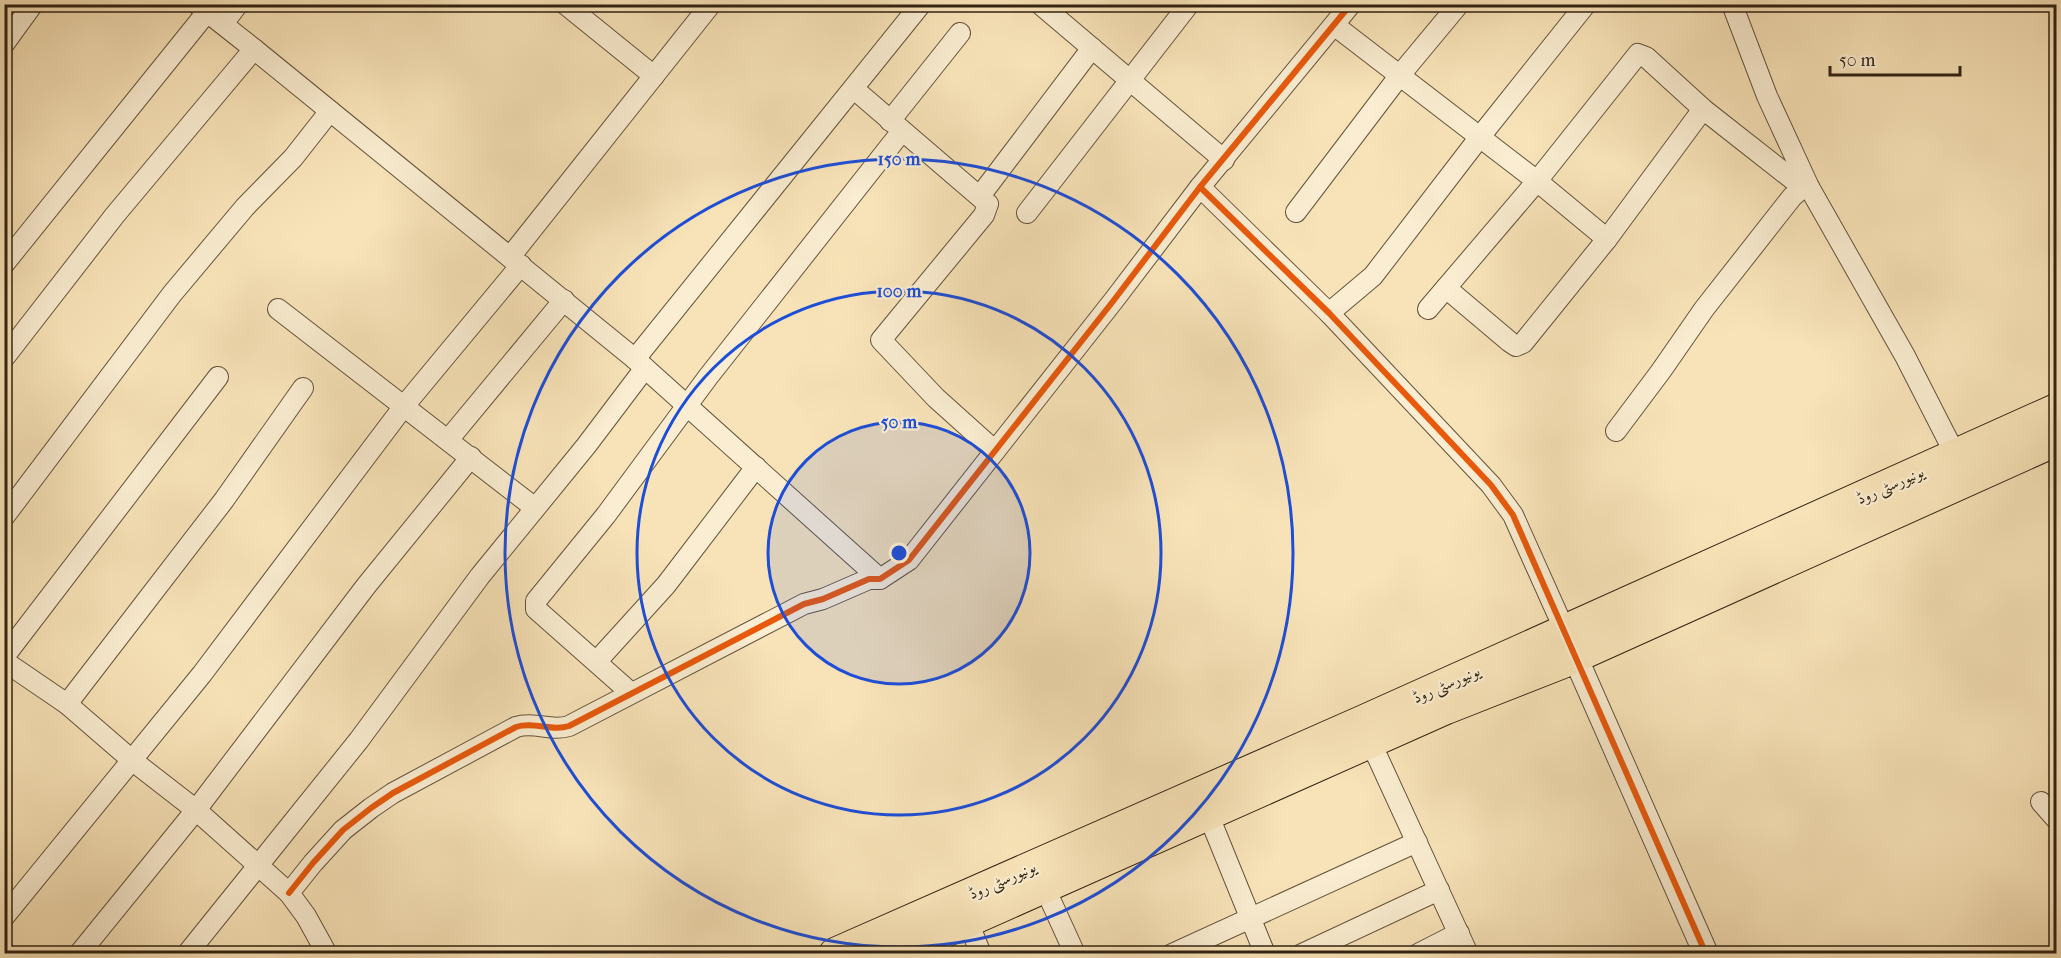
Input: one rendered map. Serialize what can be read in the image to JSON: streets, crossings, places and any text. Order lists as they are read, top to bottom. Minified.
{"streets":{"highway":["یونیورسٹی روڈ"]},"scale_bar":"50 m","rings":["150 m","100 m","50 m"]}
